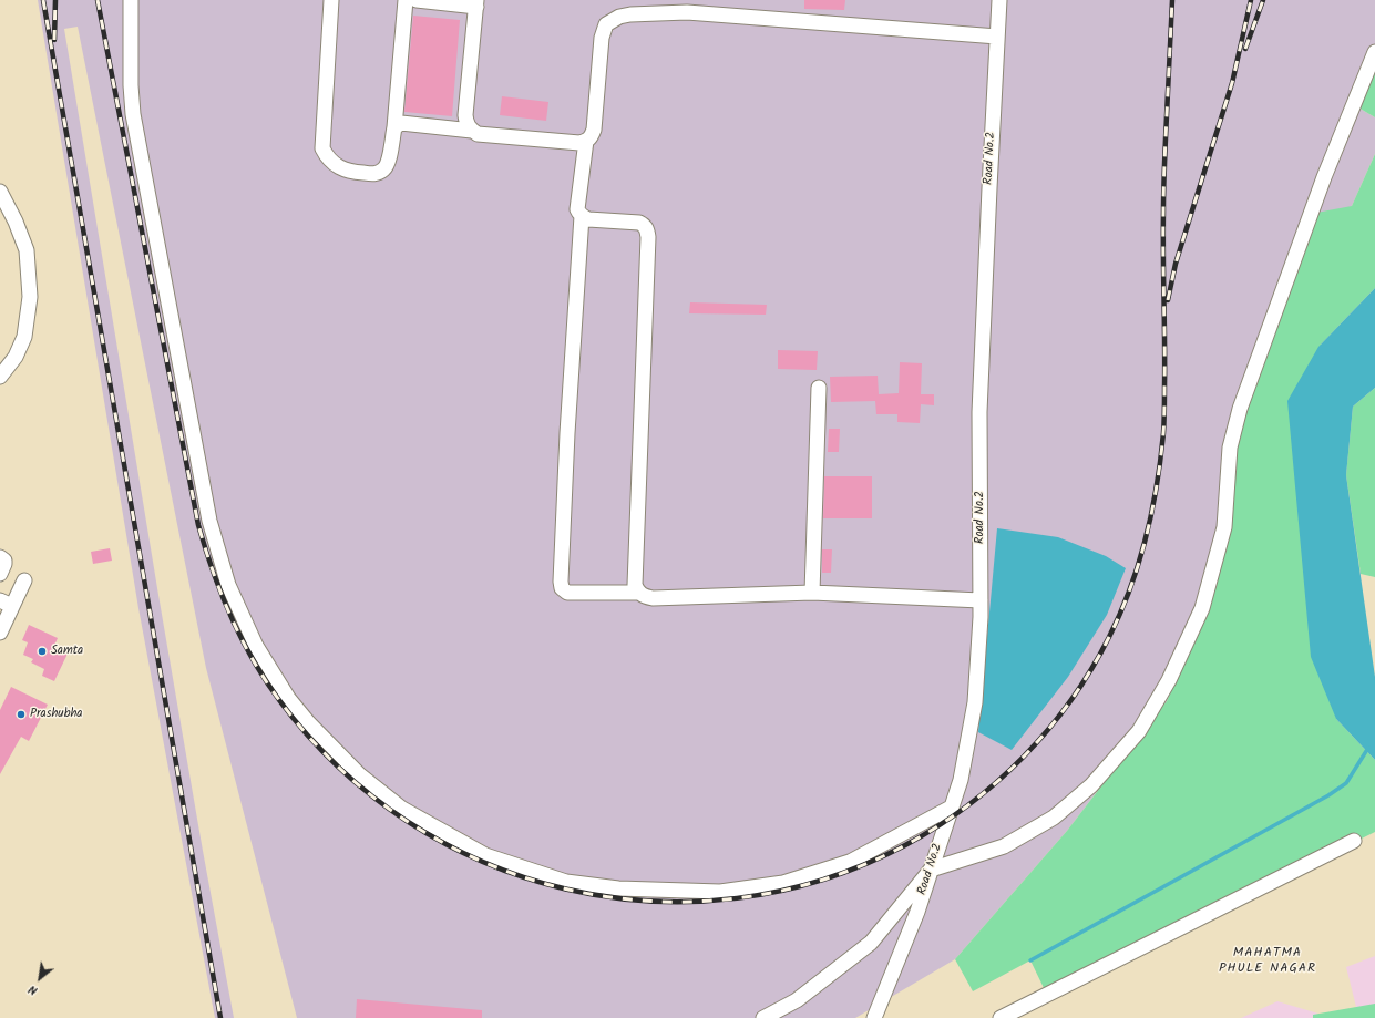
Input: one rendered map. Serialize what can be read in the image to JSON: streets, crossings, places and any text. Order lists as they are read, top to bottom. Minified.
{"streets":{"street":["Road No.2"]},"districts":["MAHATMA PHULE NAGAR"],"places":["Samta","Prashubha"],"north":"bottom left"}
